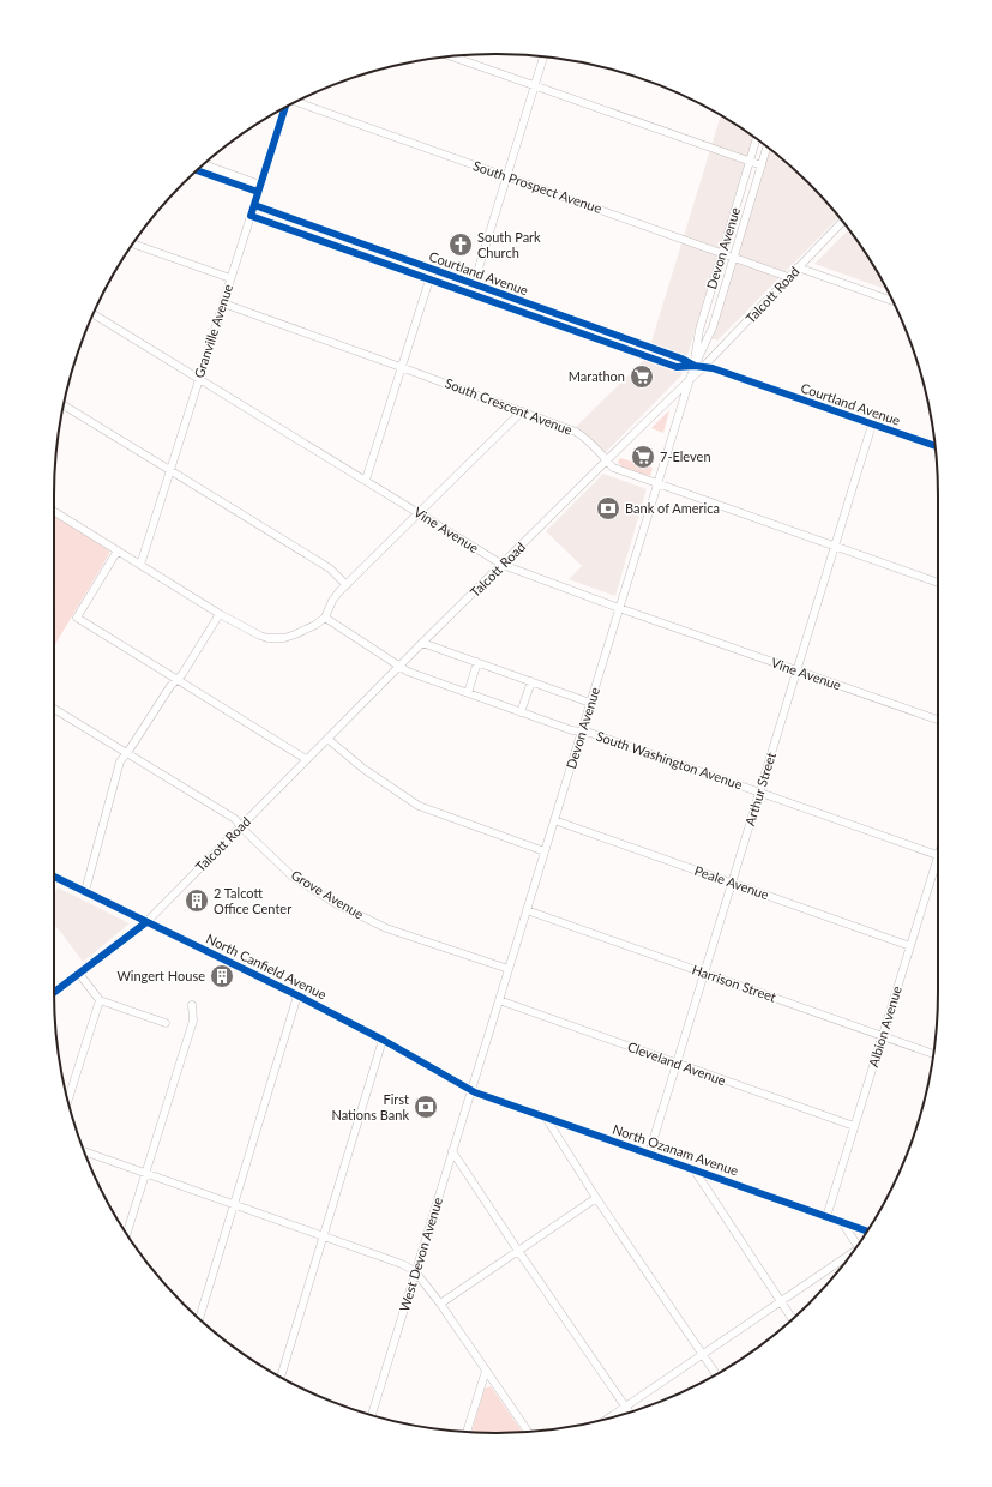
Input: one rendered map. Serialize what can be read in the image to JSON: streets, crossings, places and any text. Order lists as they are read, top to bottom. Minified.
{"streets":{"street":["South Prospect Avenue","Devon Avenue","Courtland Avenue","Talcott Road","Granville Avenue","South Crescent Avenue","Vine Avenue","South Washington Avenue","Arthur Street","Peale Avenue","Grove Avenue","North Canfield Avenue","Harrison Street","Albion Avenue","Cleveland Avenue","North Ozanam Avenue","West Devon Avenue"]},"crossings":[["South Prospect Avenue","Devon Avenue"],["South Prospect Avenue","Talcott Road"],["Devon Avenue","Courtland Avenue"],["Devon Avenue","Talcott Road"],["Devon Avenue","South Crescent Avenue"],["Devon Avenue","Vine Avenue"],["Devon Avenue","South Washington Avenue"],["Devon Avenue","Peale Avenue"],["Devon Avenue","Grove Avenue"],["Devon Avenue","North Canfield Avenue"],["Devon Avenue","Harrison Street"],["Devon Avenue","Cleveland Avenue"],["Devon Avenue","North Ozanam Avenue"],["Devon Avenue","West Devon Avenue"],["Courtland Avenue","Talcott Road"],["Courtland Avenue","Granville Avenue"],["Courtland Avenue","Arthur Street"],["Talcott Road","South Crescent Avenue"],["Talcott Road","Vine Avenue"],["Talcott Road","South Washington Avenue"],["Talcott Road","Grove Avenue"],["Talcott Road","North Canfield Avenue"],["Granville Avenue","South Crescent Avenue"],["Granville Avenue","Vine Avenue"],["South Crescent Avenue","Arthur Street"],["Vine Avenue","Arthur Street"],["South Washington Avenue","Arthur Street"],["Arthur Street","Peale Avenue"],["Arthur Street","Harrison Street"],["Arthur Street","Cleveland Avenue"],["Arthur Street","North Ozanam Avenue"],["Peale Avenue","Albion Avenue"],["North Canfield Avenue","North Ozanam Avenue"],["North Canfield Avenue","West Devon Avenue"],["Harrison Street","Albion Avenue"],["Albion Avenue","Cleveland Avenue"],["Albion Avenue","North Ozanam Avenue"],["North Ozanam Avenue","West Devon Avenue"]],"places":{"church":["South Park Church"],"supermarket":["Marathon","7-Eleven"],"bank":["Bank of America","First Nations Bank"],"building":["2 Talcott Office Center","Wingert House"]}}
